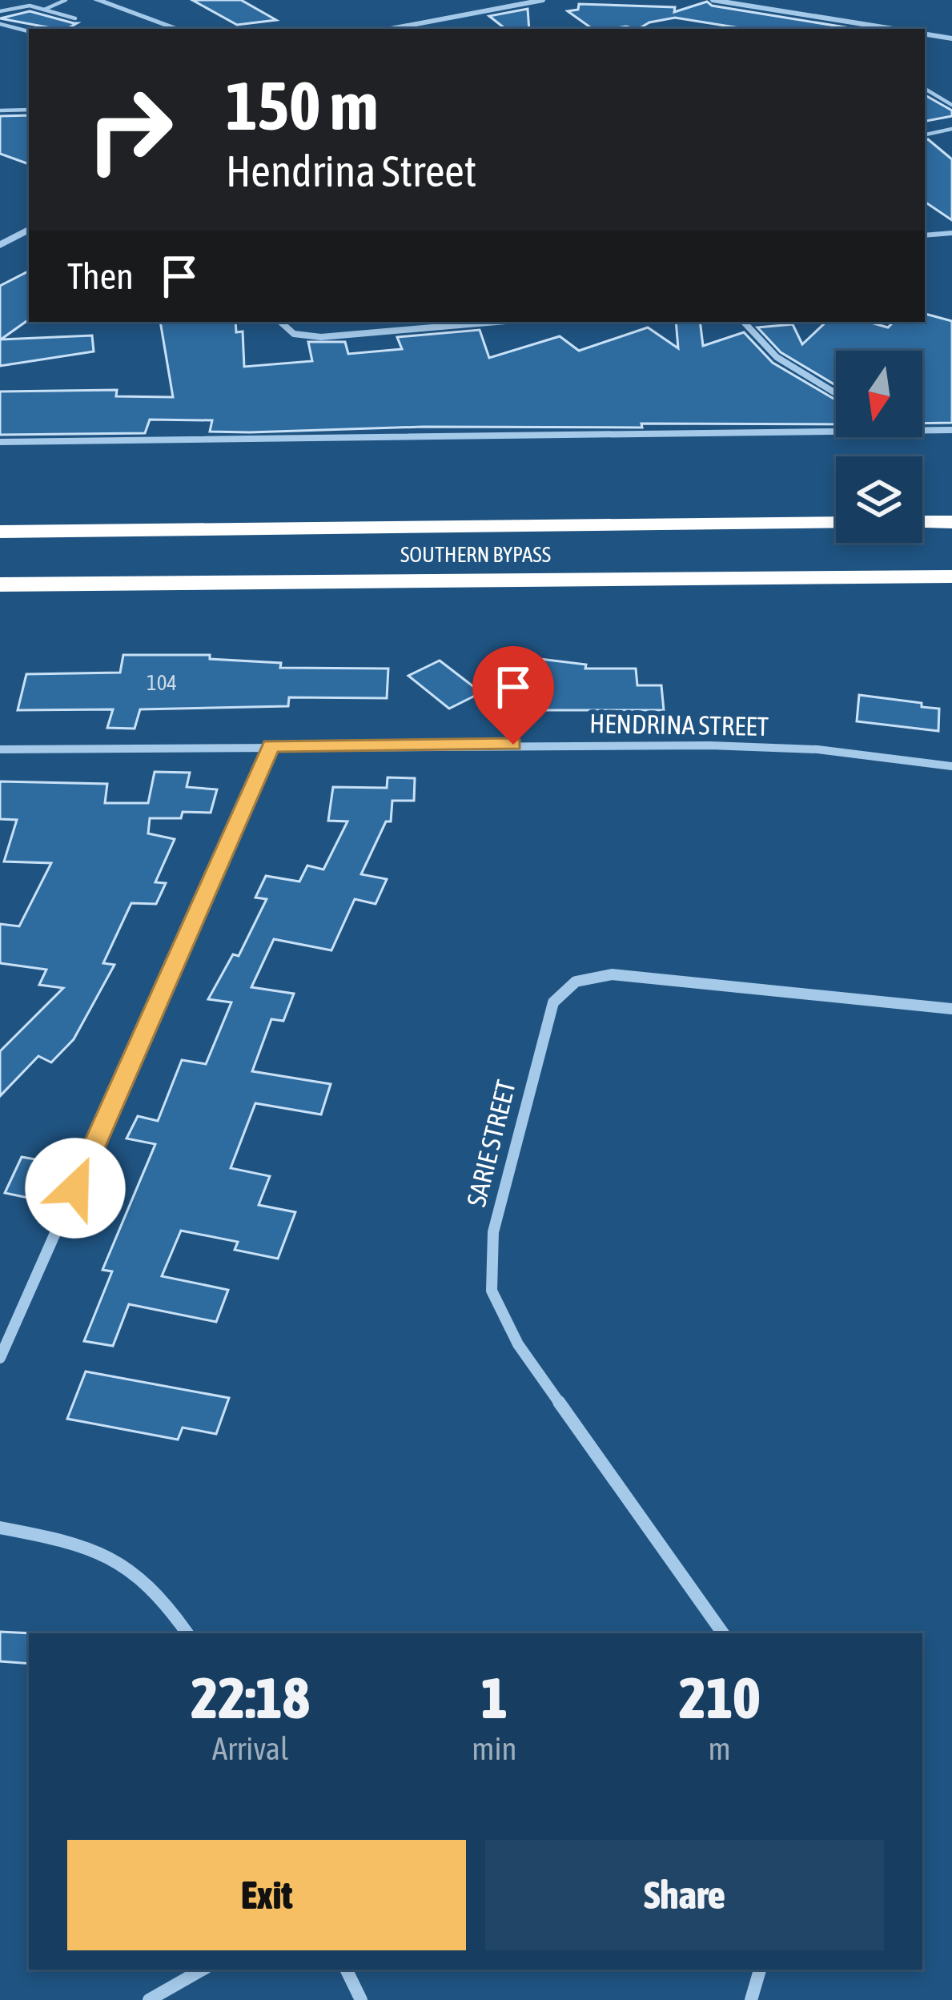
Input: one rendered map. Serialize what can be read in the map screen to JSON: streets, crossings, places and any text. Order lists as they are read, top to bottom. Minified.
{"streets":{"highway":["SOUTHERN BYPASS"],"street":["HENDRINA STREET","SARIE STREET"]},"house_numbers":["104"],"north":"bottom","page":{"turn":["150 m","Hendrina Street"],"then":"Then","eta":["22:18","Arrival","1","min","210","m"],"buttons":["Exit","Share"]}}
